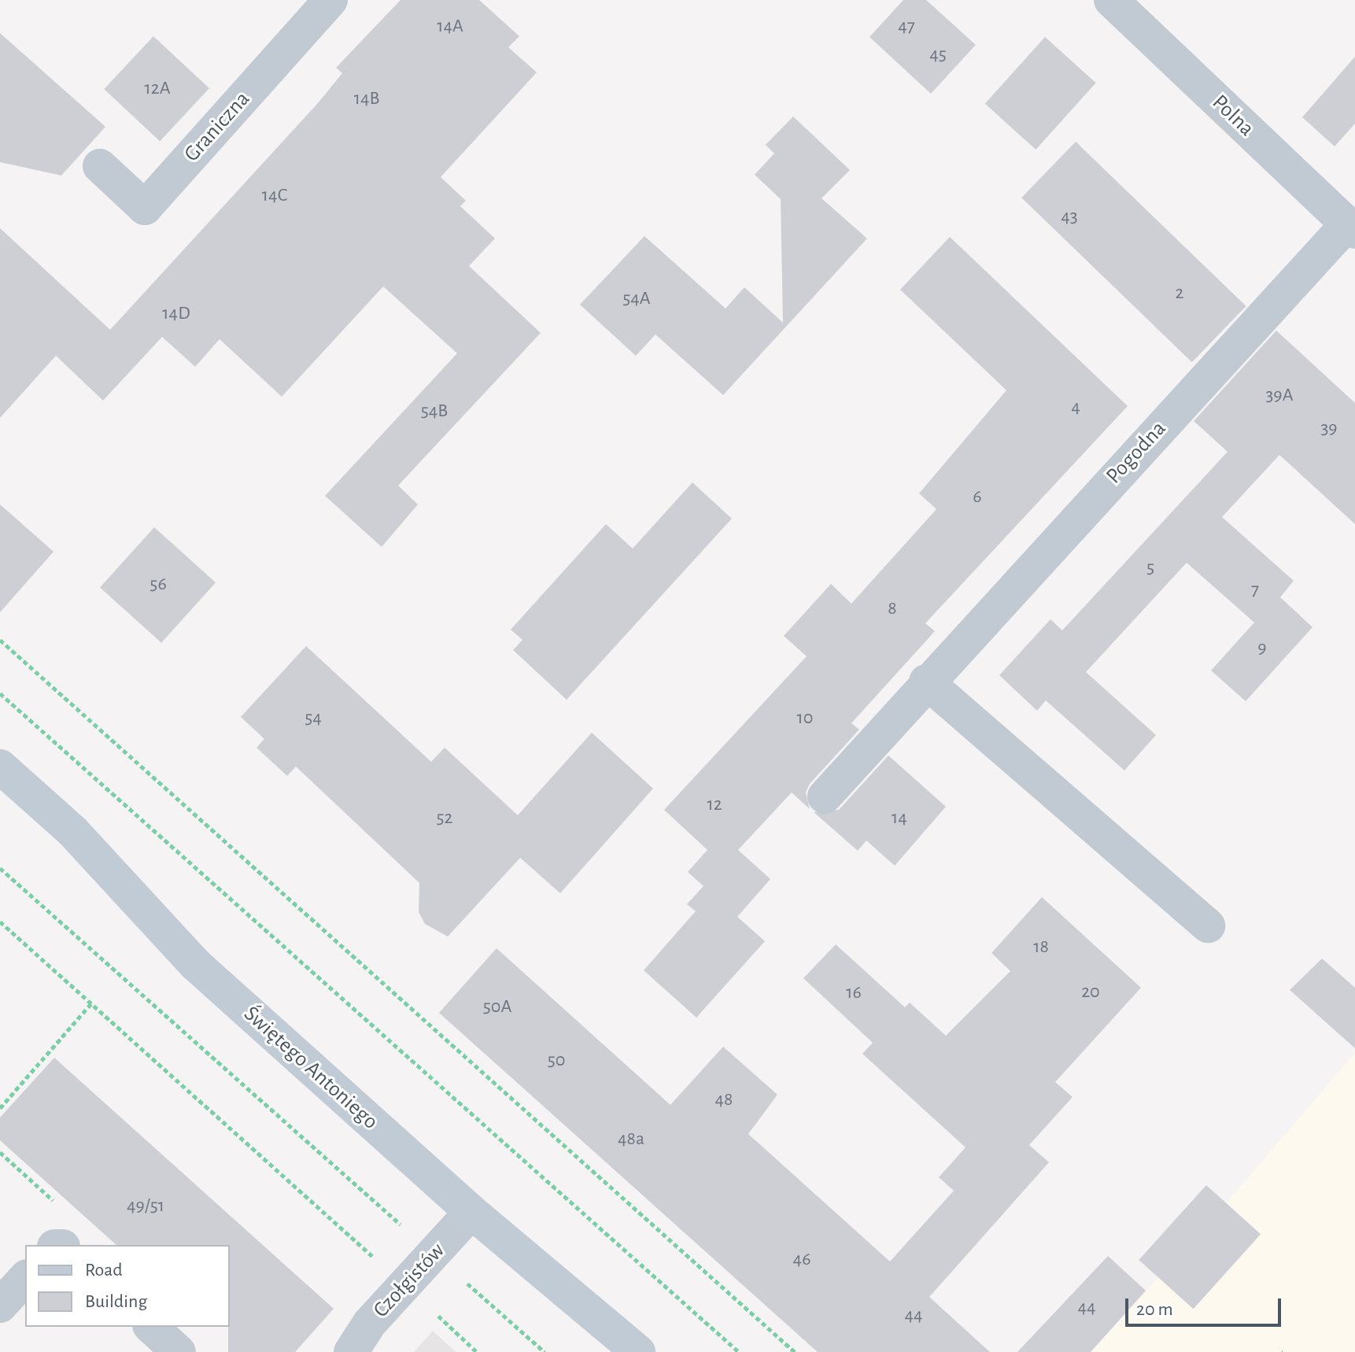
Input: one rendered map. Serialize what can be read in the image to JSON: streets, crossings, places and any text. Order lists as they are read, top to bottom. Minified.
{"streets":{"street":["Polna","Graniczna","Pogodna","Świętego Antoniego","Czołgistów"]},"crossings":[["Polna","Pogodna"],["Świętego Antoniego","Czołgistów"]],"house_numbers":["14A","47","45","12A","14B","14C","43","2","54A","14D","39A","4","54B","39","6","5","56","7","8","9","54","10","12","52","14","18","20","16","50A","50","48","48a","49/51","46","44","44"],"legend":["Road","Building"],"scale_bar":"20 m"}
